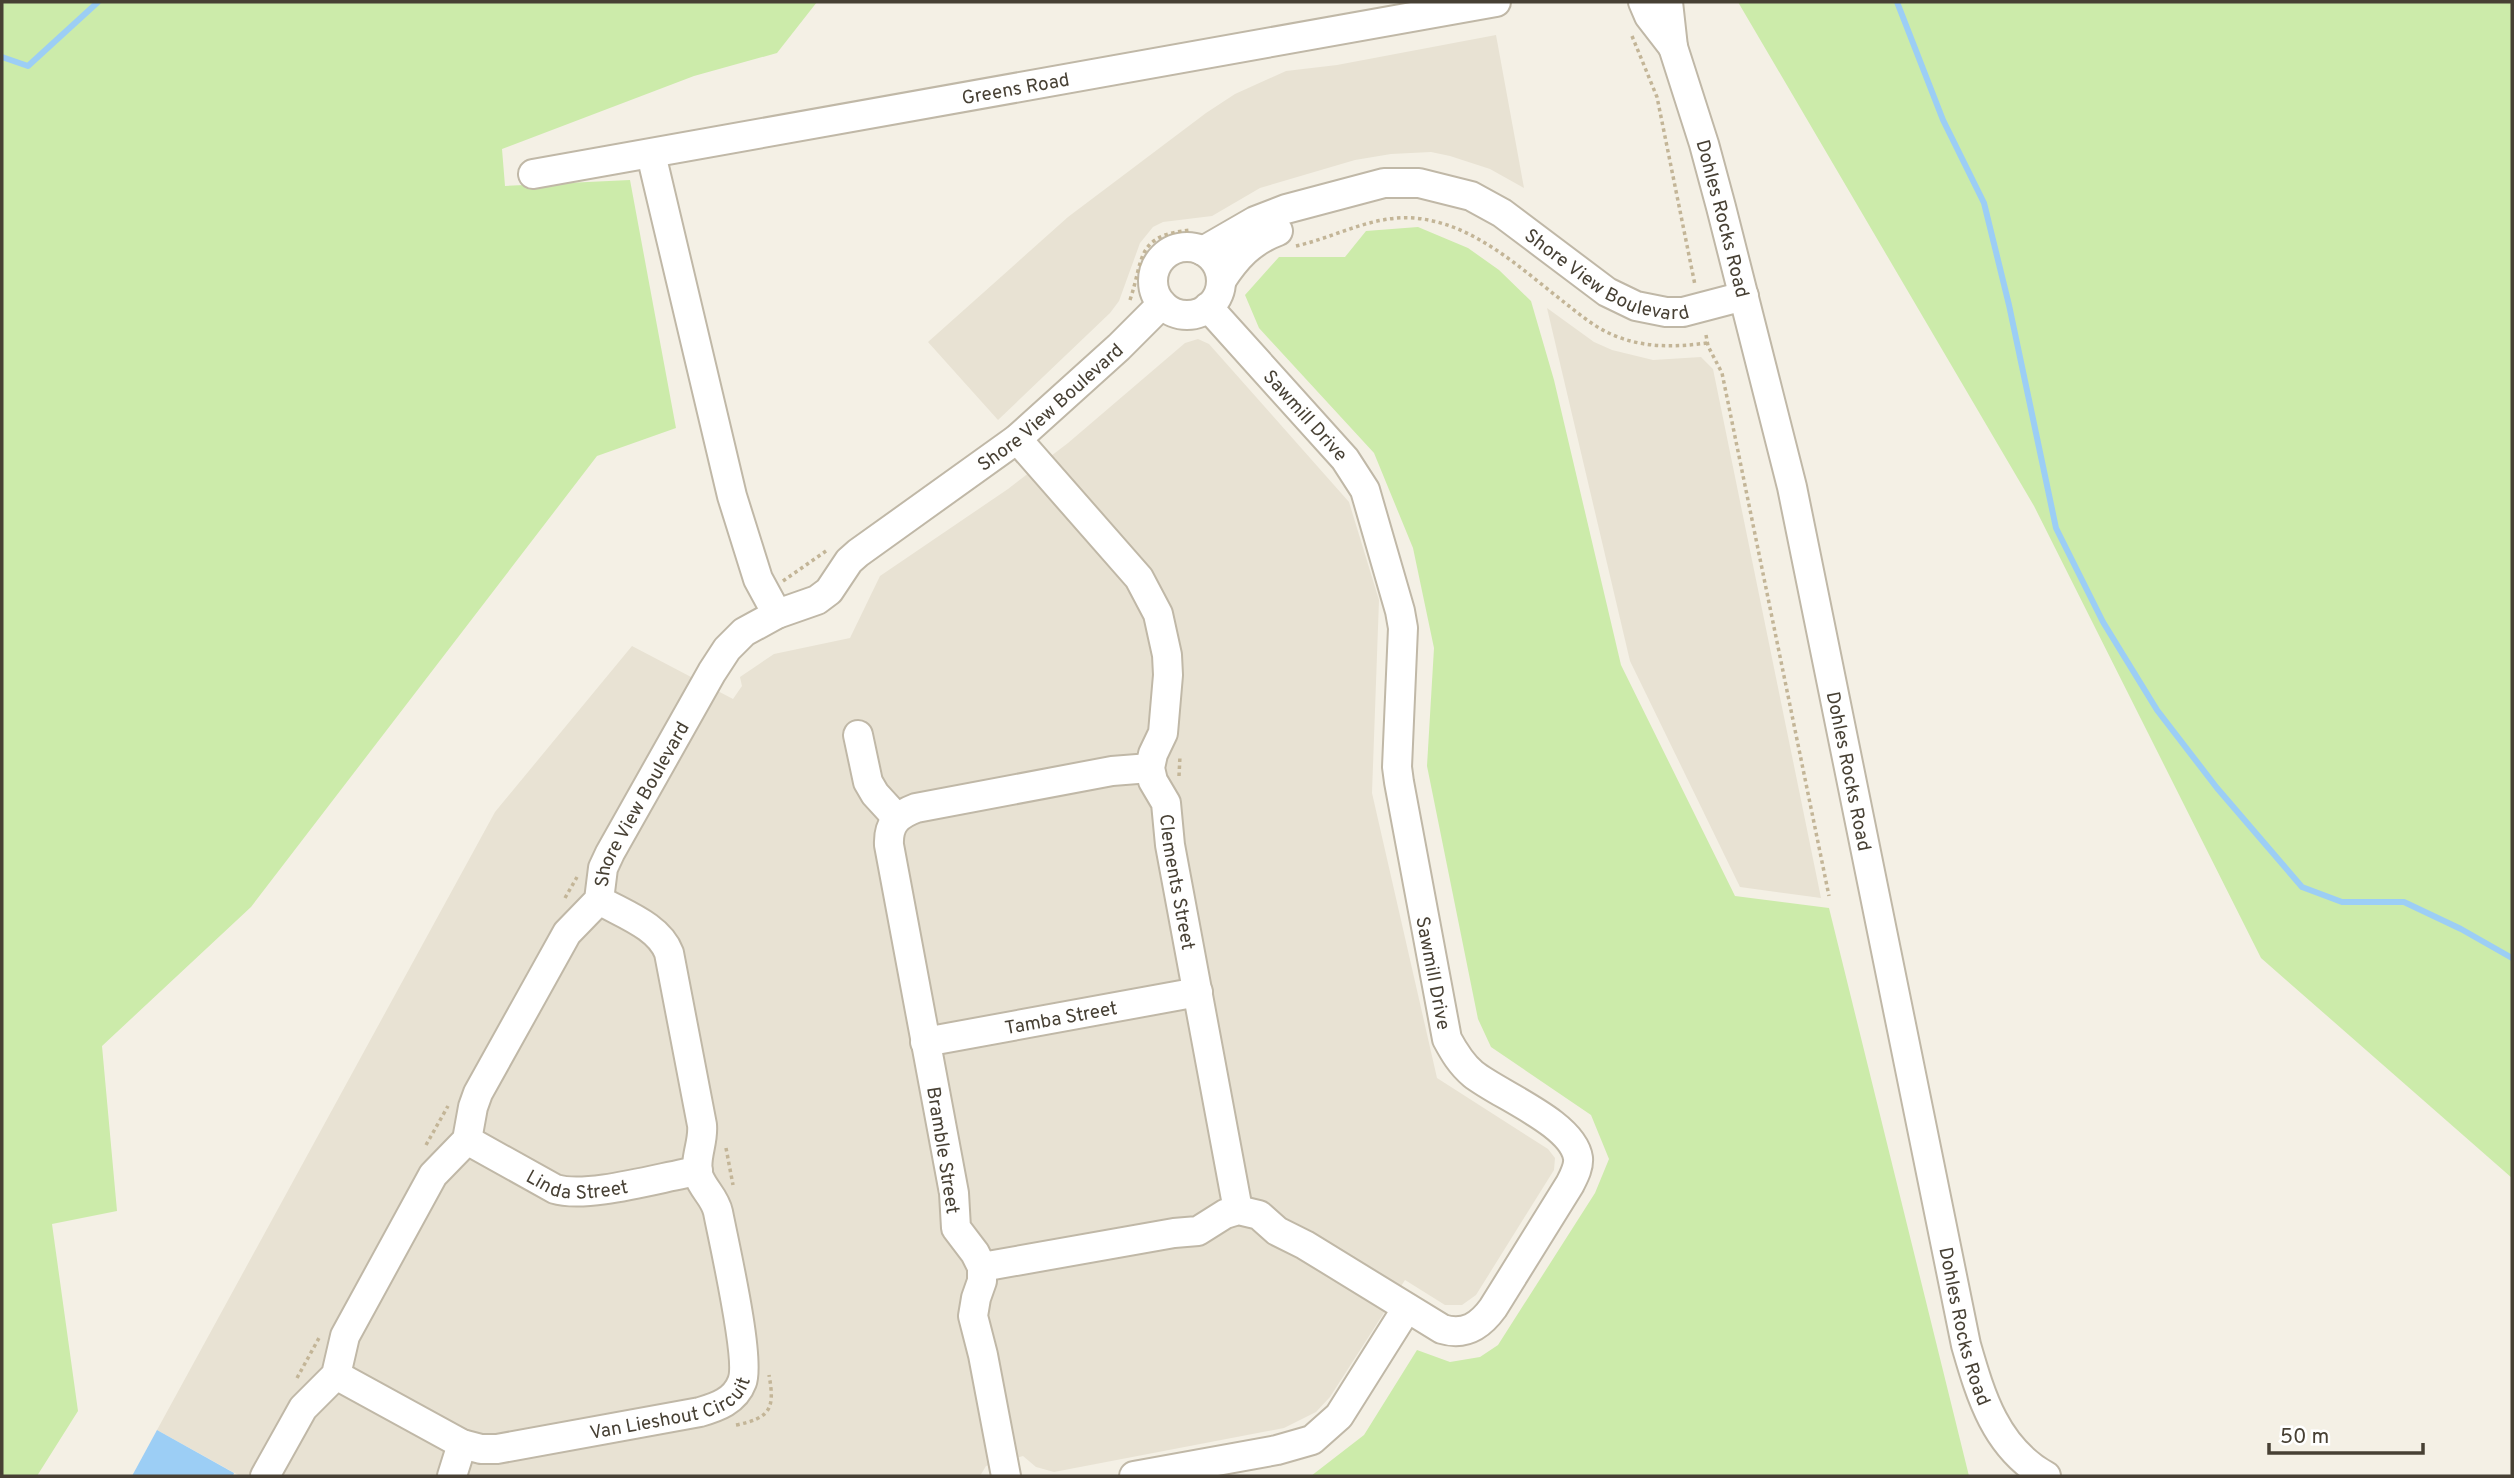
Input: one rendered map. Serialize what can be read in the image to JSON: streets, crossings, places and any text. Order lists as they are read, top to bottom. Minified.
{"streets":{"street":["Greens Road","Dohles Rocks Road","Shore View Boulevard","Sawmill Drive","Clements Street","Tamba Street","Bramble Street","Linda Street","Van Lieshout Circuit"]},"crossings":[["Dohles Rocks Road","Shore View Boulevard"],["Shore View Boulevard","Sawmill Drive"],["Shore View Boulevard","Linda Street"],["Sawmill Drive","Clements Street"],["Clements Street","Tamba Street"],["Tamba Street","Bramble Street"],["Linda Street","Van Lieshout Circuit"]],"scale_bar":"50 m"}
